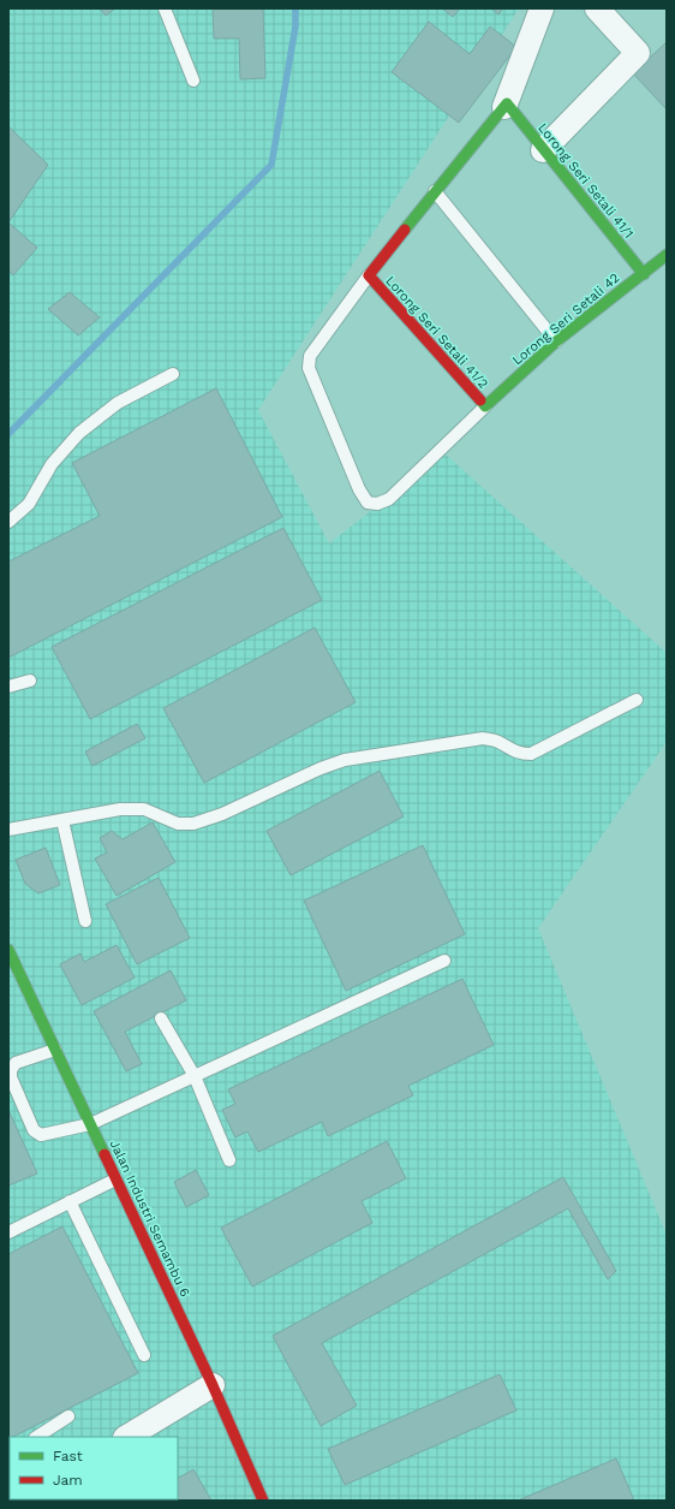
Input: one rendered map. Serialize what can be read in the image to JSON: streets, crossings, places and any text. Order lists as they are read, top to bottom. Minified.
{"streets":{"street":["Lorong Seri Setali 41/1","Lorong Seri Setali 42","Lorong Seri Setali 41/2","Jalan Industri Semambu 6"]},"crossings":[["Lorong Seri Setali 41/1","Lorong Seri Setali 42"],["Lorong Seri Setali 42","Lorong Seri Setali 41/2"]],"legend":["Fast","Jam"]}
